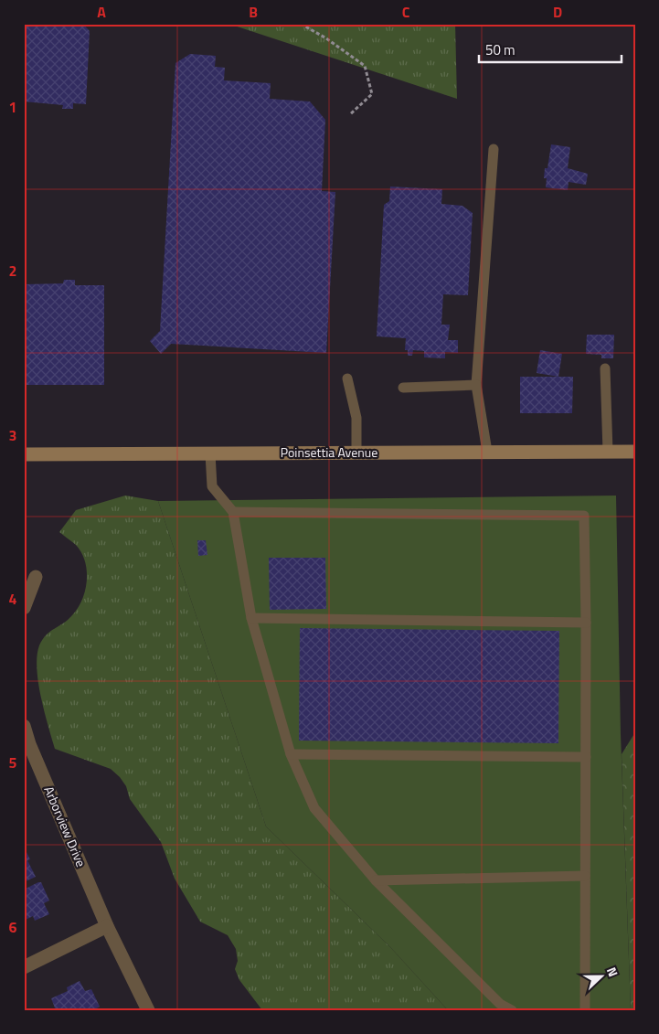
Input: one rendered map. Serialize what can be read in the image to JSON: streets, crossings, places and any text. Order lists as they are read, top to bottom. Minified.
{"streets":{"main road":["Poinsettia Avenue"],"street":["Arborview Drive"]},"scale_bar":"50 m","north":"right","grid":{"columns":["A","B","C","D"],"rows":["1","2","3","4","5","6"]}}
